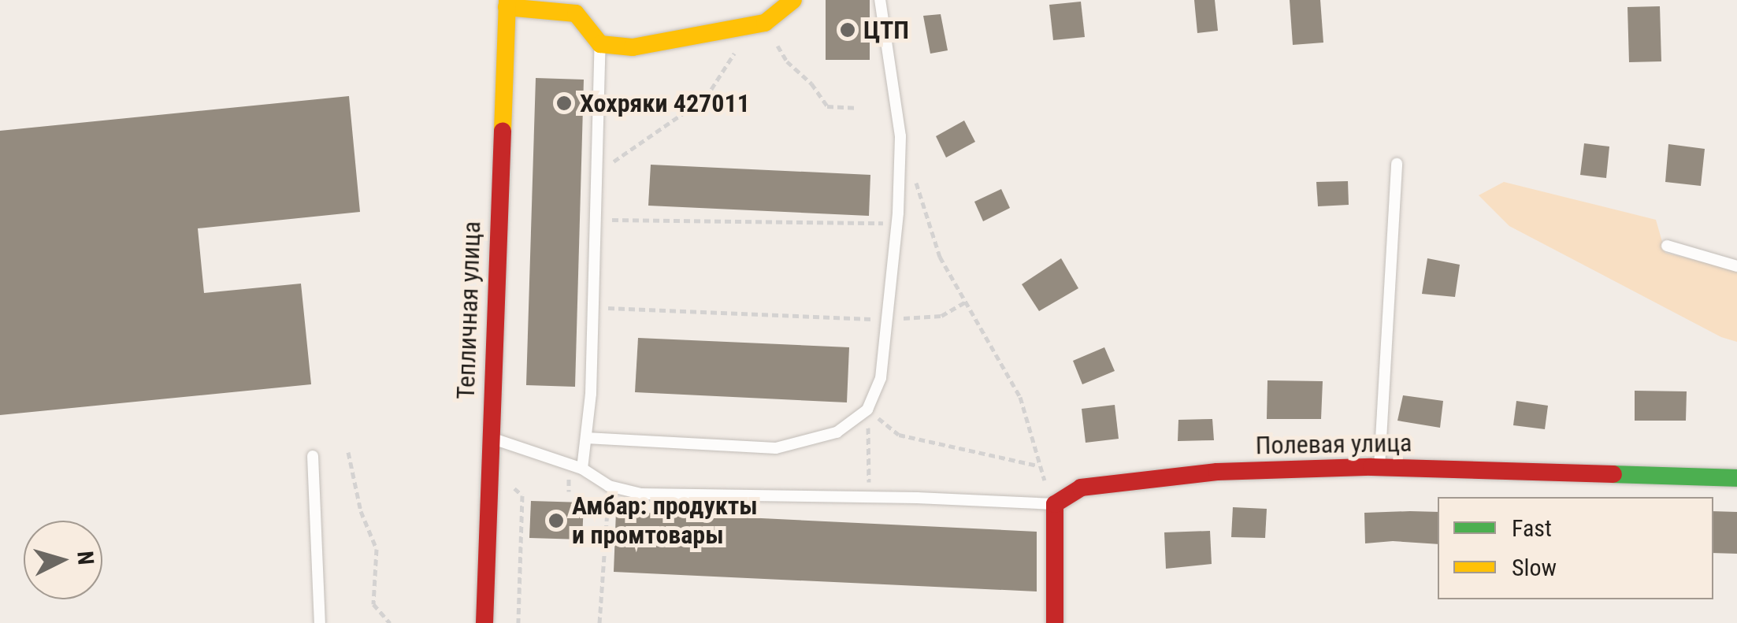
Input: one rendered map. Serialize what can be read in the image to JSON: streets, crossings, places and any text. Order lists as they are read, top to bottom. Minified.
{"streets":{"street":["Тепличная улица","Полевая улица"]},"places":["ЦТП","Хохряки 427011","Амбар: продукты и промтовары"],"legend":["Fast","Slow"],"north":"right"}
